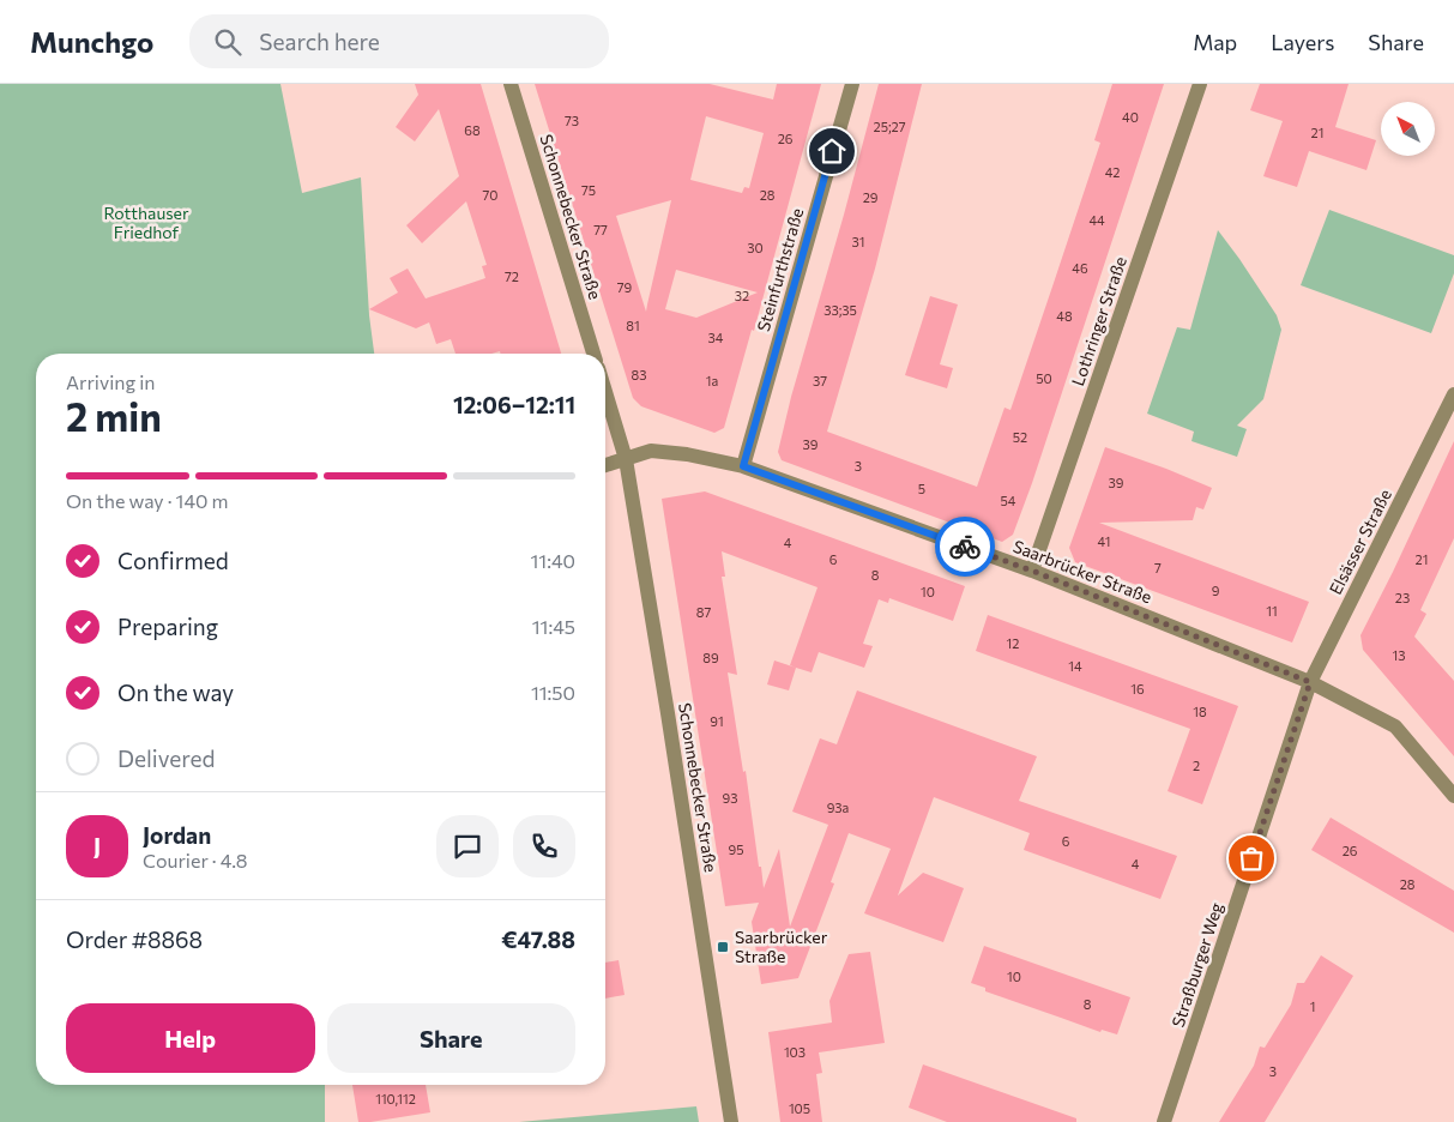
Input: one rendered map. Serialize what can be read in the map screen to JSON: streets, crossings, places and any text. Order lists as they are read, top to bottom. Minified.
{"streets":{"street":["Schonnebecker Straße","Steinfurthstraße","Lothringer Straße","Elsässer Straße","Saarbrücker Straße","Straßburger Weg"]},"crossings":[["Schonnebecker Straße","Saarbrücker Straße"],["Steinfurthstraße","Saarbrücker Straße"],["Lothringer Straße","Saarbrücker Straße"],["Elsässer Straße","Saarbrücker Straße"],["Elsässer Straße","Straßburger Weg"],["Saarbrücker Straße","Straßburger Weg"]],"parks":["Rotthauser Friedhof"],"places":{"transit":["Saarbrücker Straße"]},"house_numbers":["40","73","25;27","68","21","26","42","75","70","28","29","44","77","31","30","46","72","79","32","33;35","48","81","34","83","50","1a","37","52","39","3","39","5","54","41","4","6","21","7","8","9","10","23","11","87","12","13","89","14","16","18","91","2","93","93a","6","95","26","4","28","10","8","1","103","3","110,112","105"],"north":"top left","page":{"header":"Munchgo","search":"Search here","nav":["Map","Layers","Share"],"heading":["2 min","Arriving in","12:06–12:11"],"panel":["Jordan","Courier · 4.8","Order #8868","€47.88"],"bar":"On the way · 140 m","list":[["Confirmed","11:40"],["Preparing","11:45"],["On the way","11:50"],"Delivered"],"round":"J","buttons":["Help","Share"]}}
